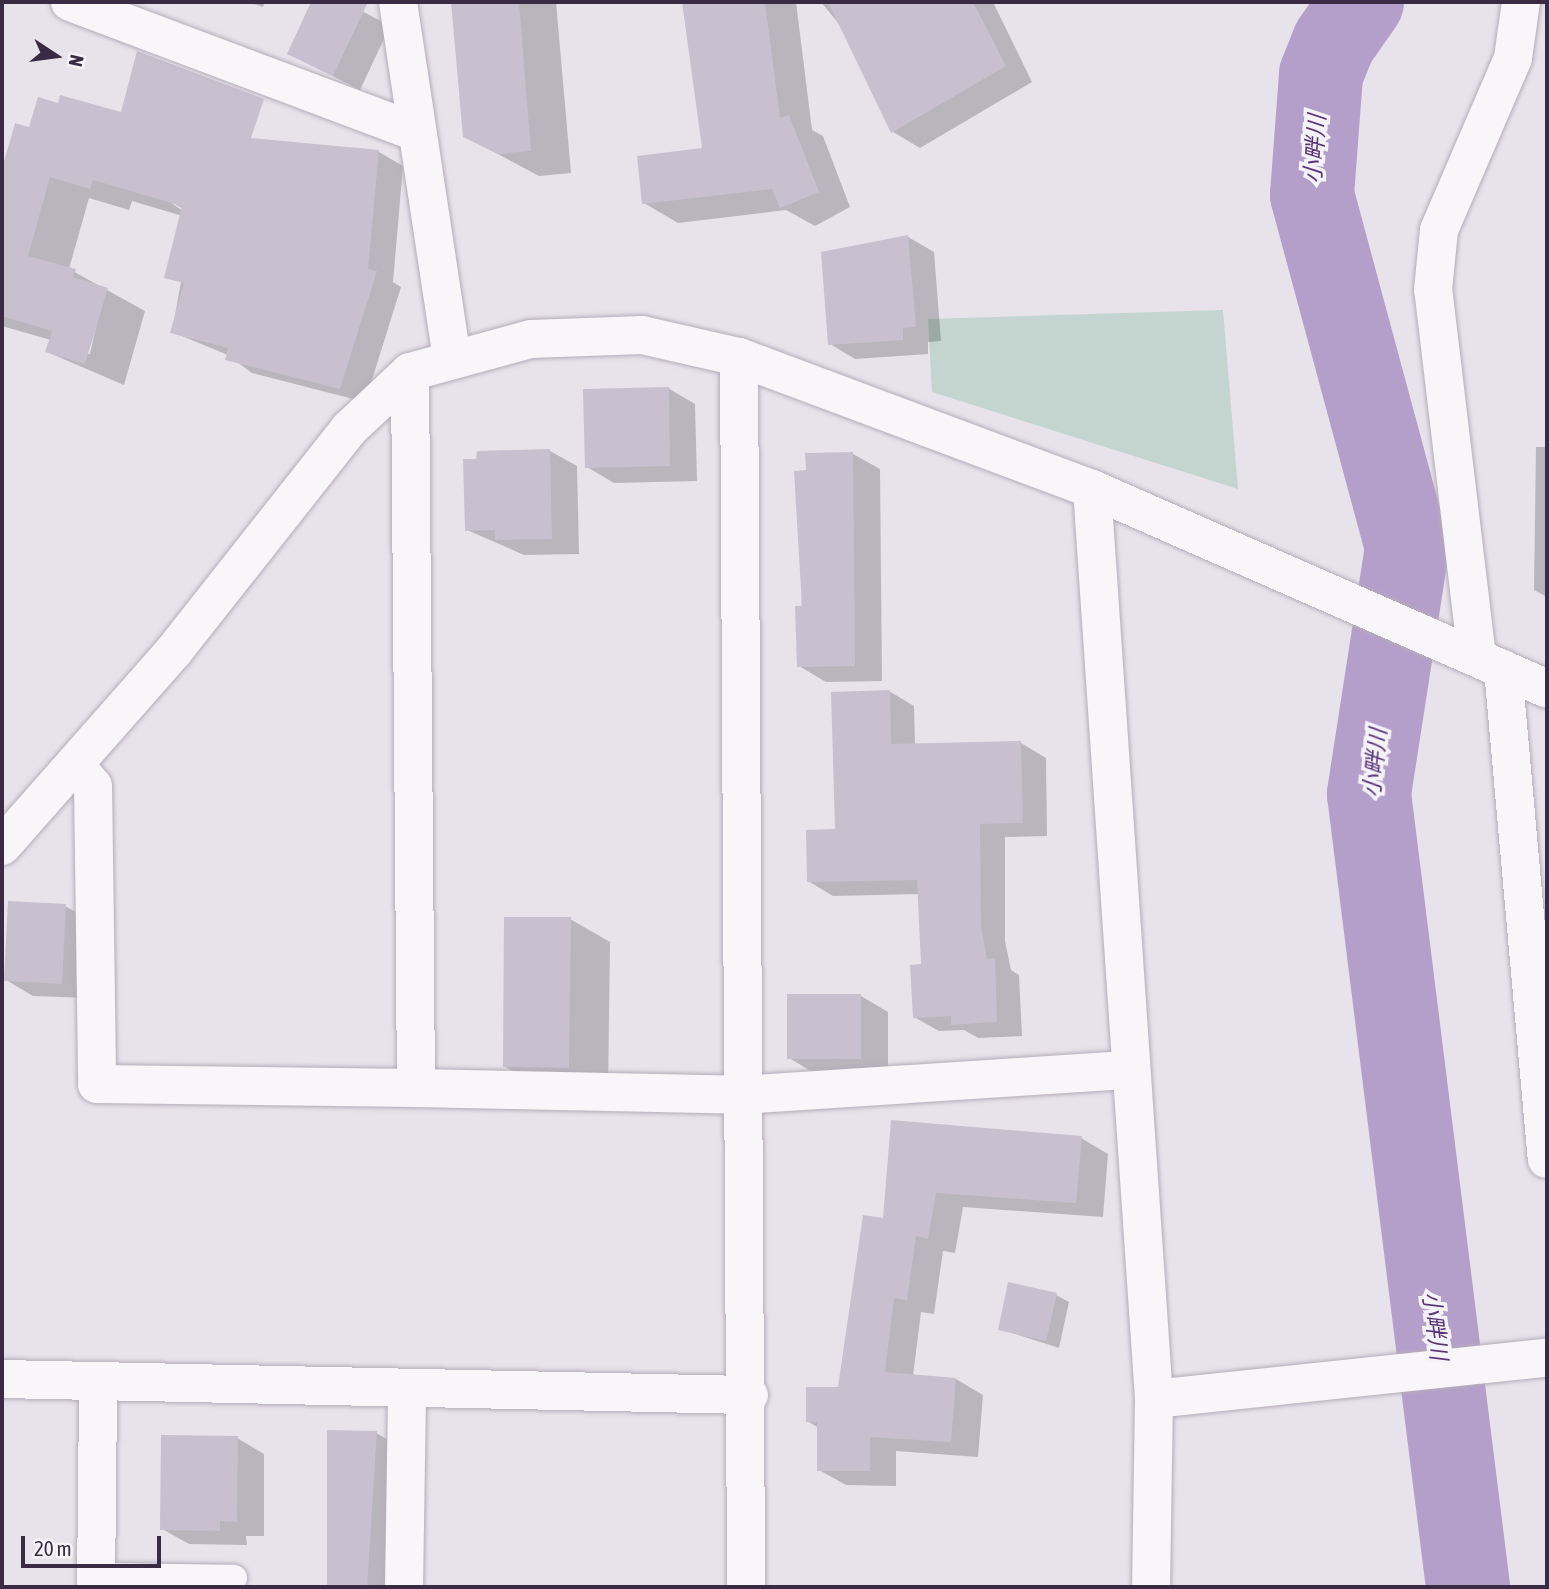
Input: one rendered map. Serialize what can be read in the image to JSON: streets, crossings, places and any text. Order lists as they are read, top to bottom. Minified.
{"water":["小畔川"],"scale_bar":"20 m","north":"right"}
